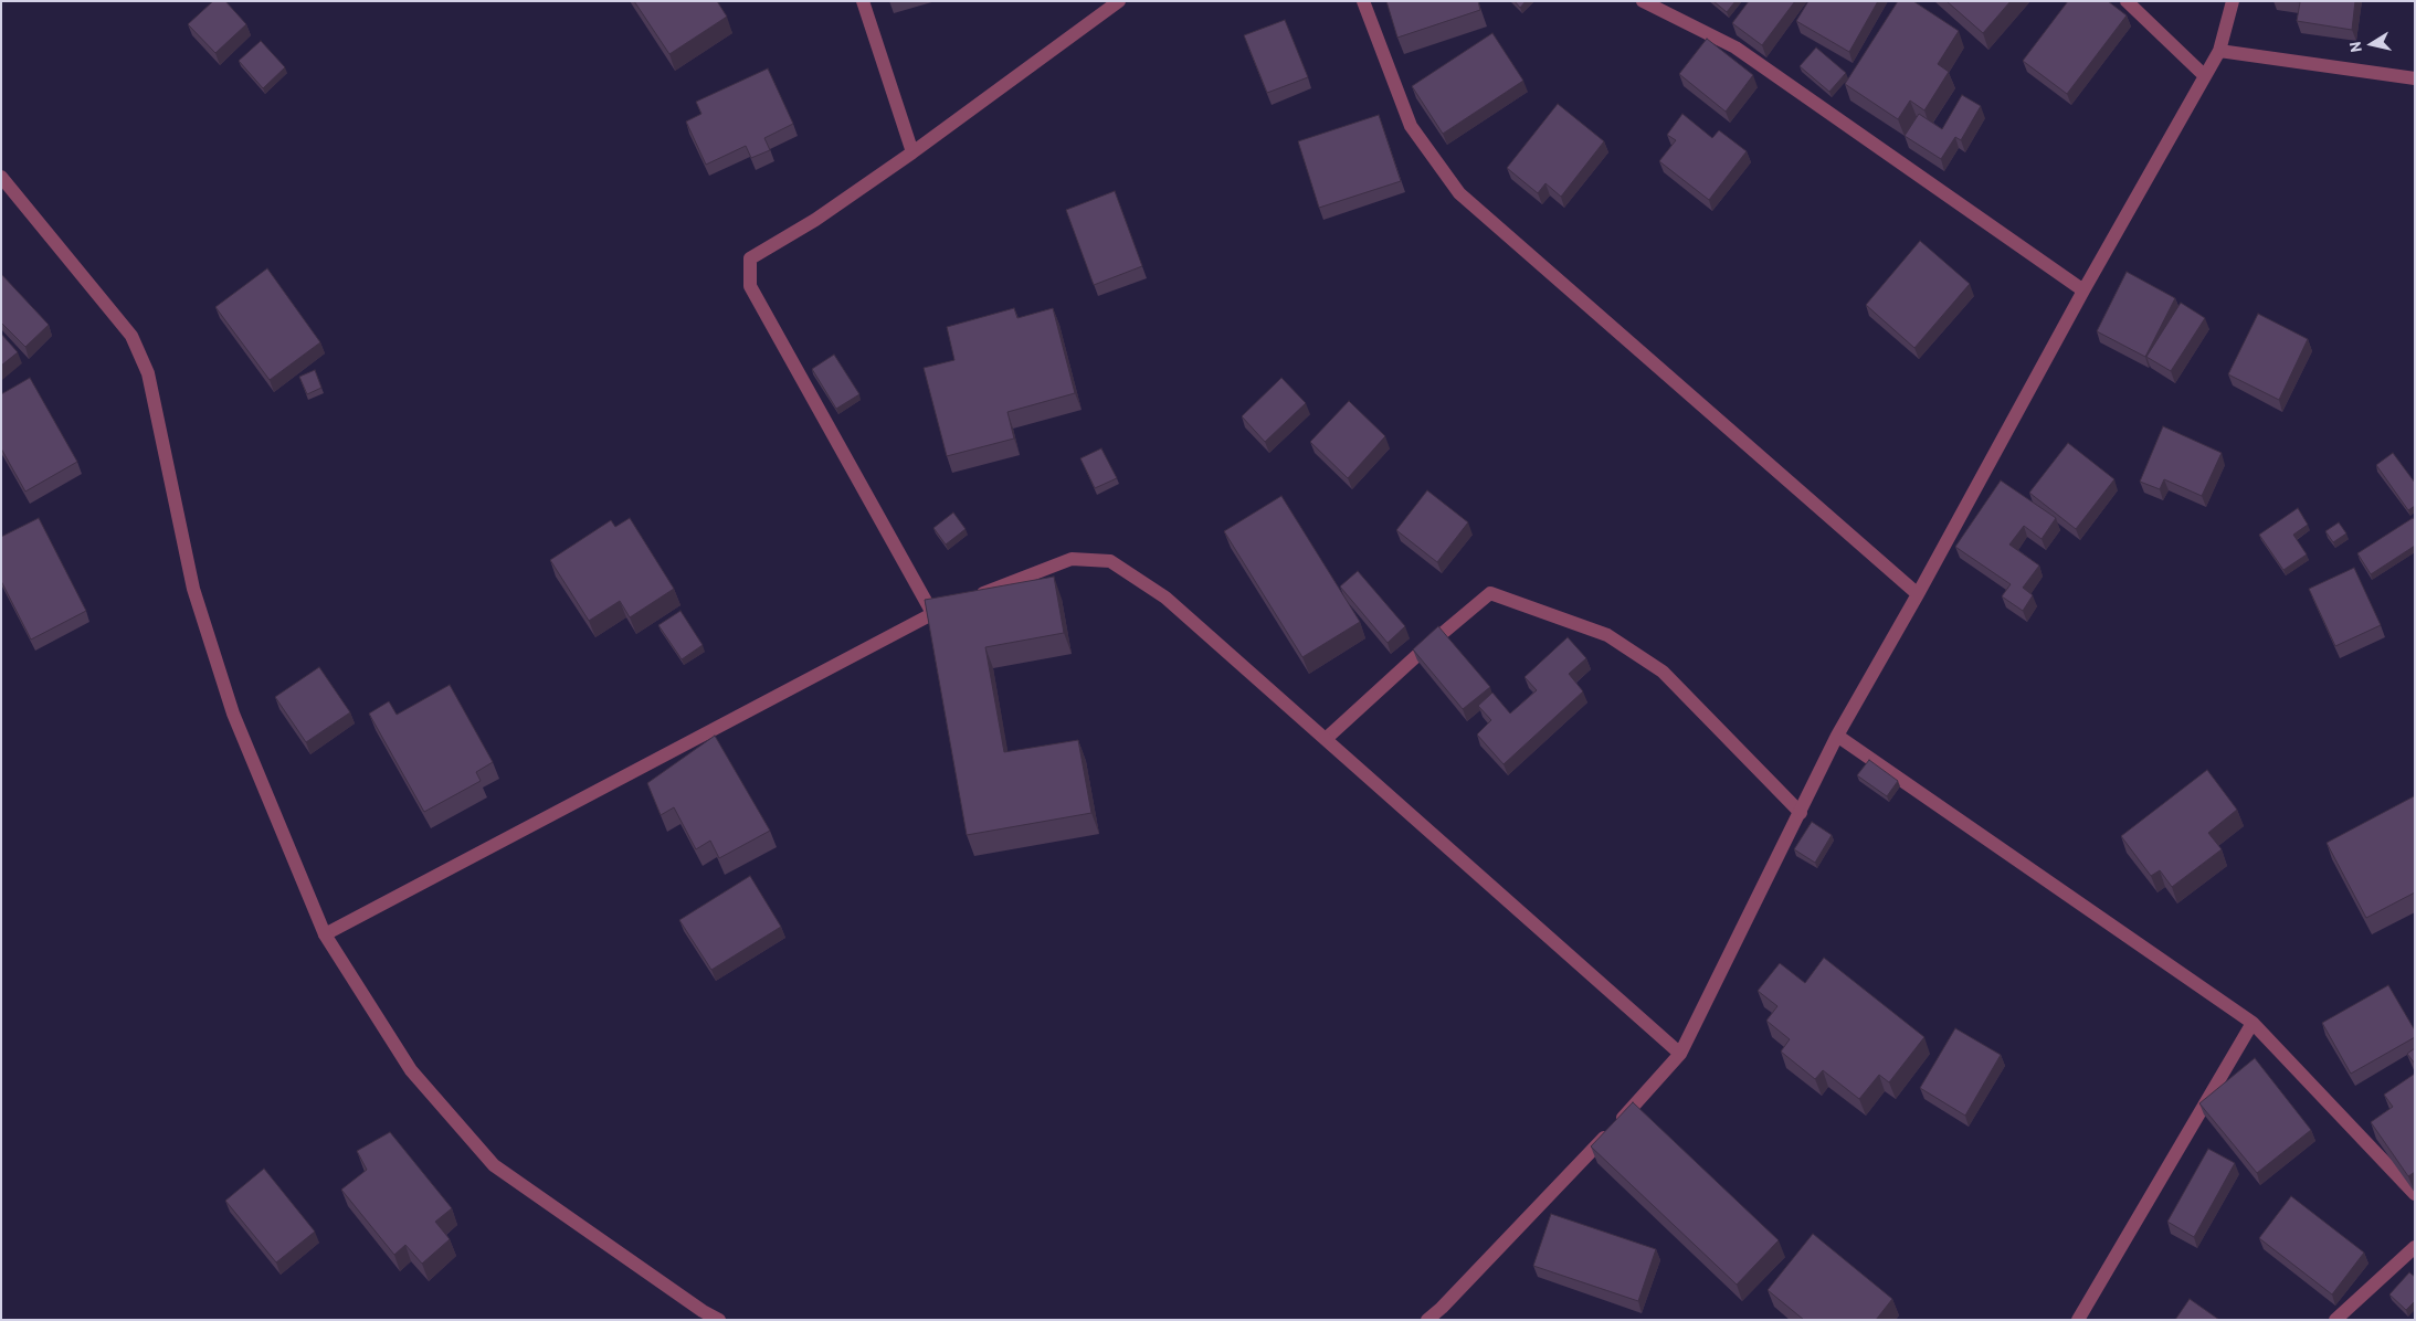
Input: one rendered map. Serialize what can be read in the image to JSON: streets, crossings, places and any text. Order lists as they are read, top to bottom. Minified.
{"north":"left"}
